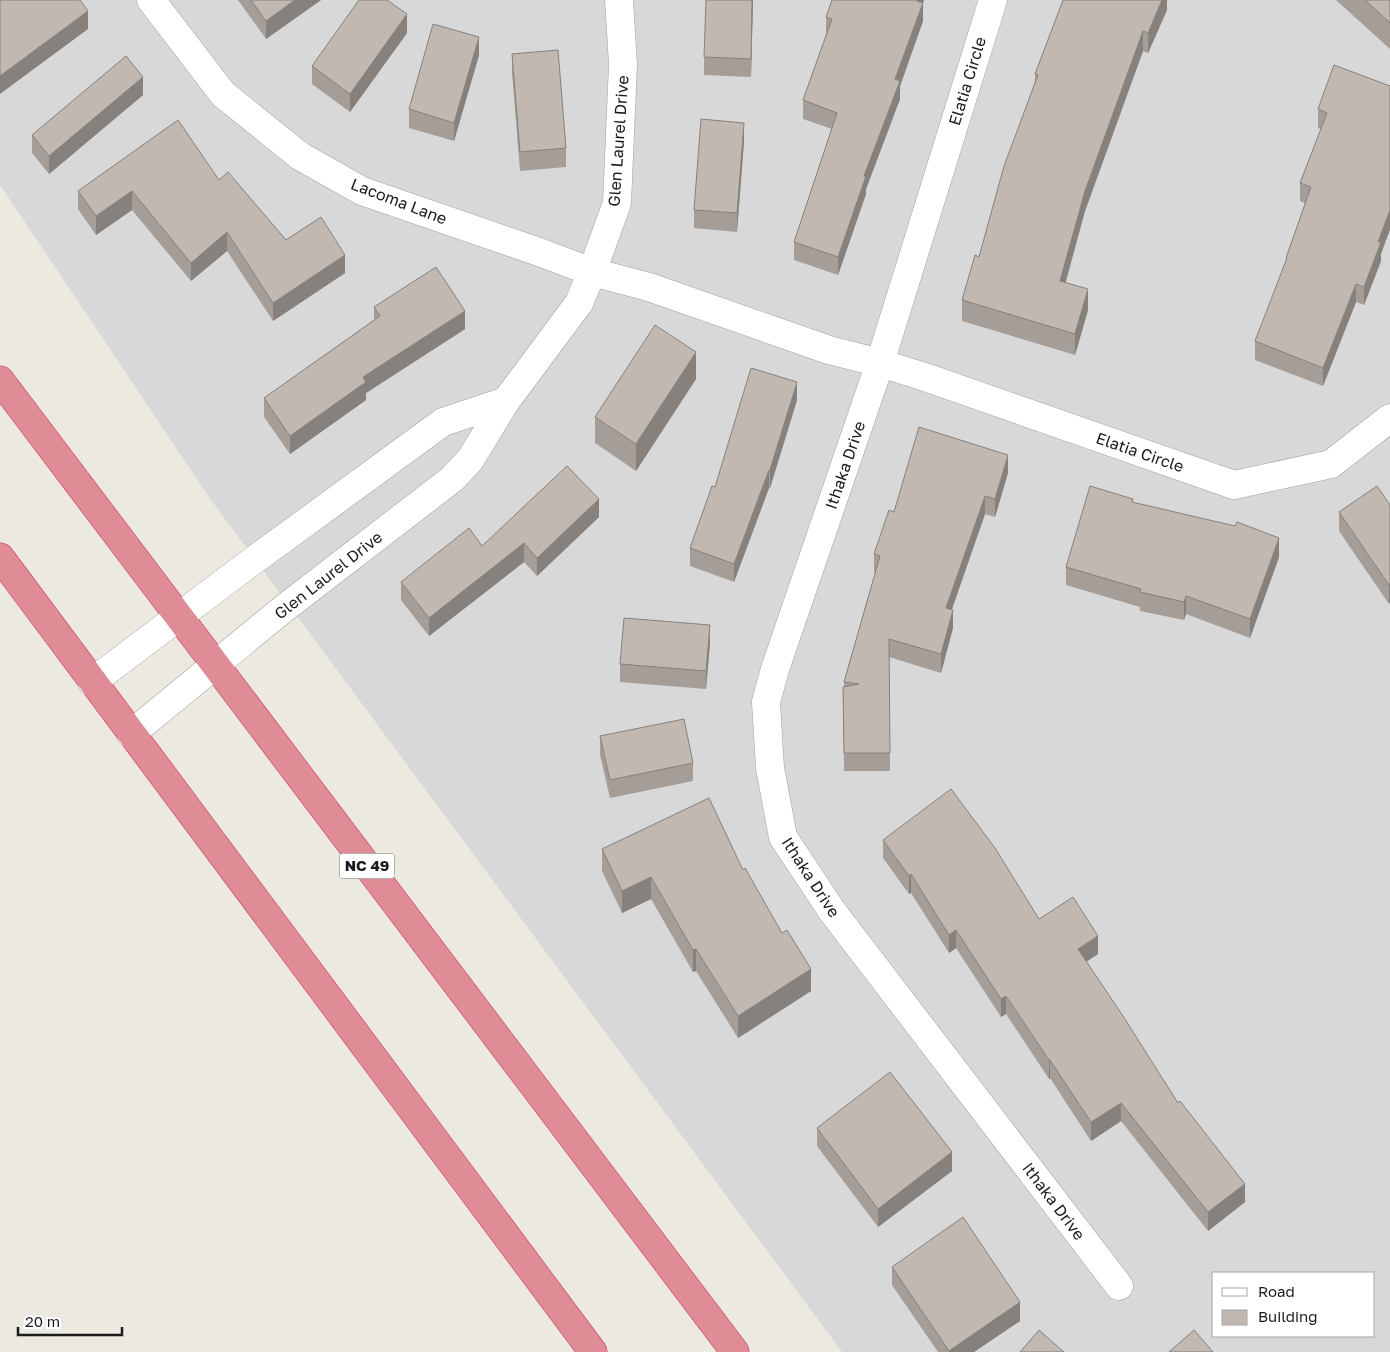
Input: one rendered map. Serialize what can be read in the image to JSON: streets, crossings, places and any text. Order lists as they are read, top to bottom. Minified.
{"streets":{"highway":["NC 49"],"street":["Elatia Circle","Glen Laurel Drive","Lacoma Lane","Ithaka Drive"]},"crossings":[["Elatia Circle","Glen Laurel Drive"],["Elatia Circle","Lacoma Lane"],["Elatia Circle","Ithaka Drive"],["Glen Laurel Drive","Lacoma Lane"],["Glen Laurel Drive","NC 49"]],"legend":["Road","Building"],"scale_bar":"20 m"}
